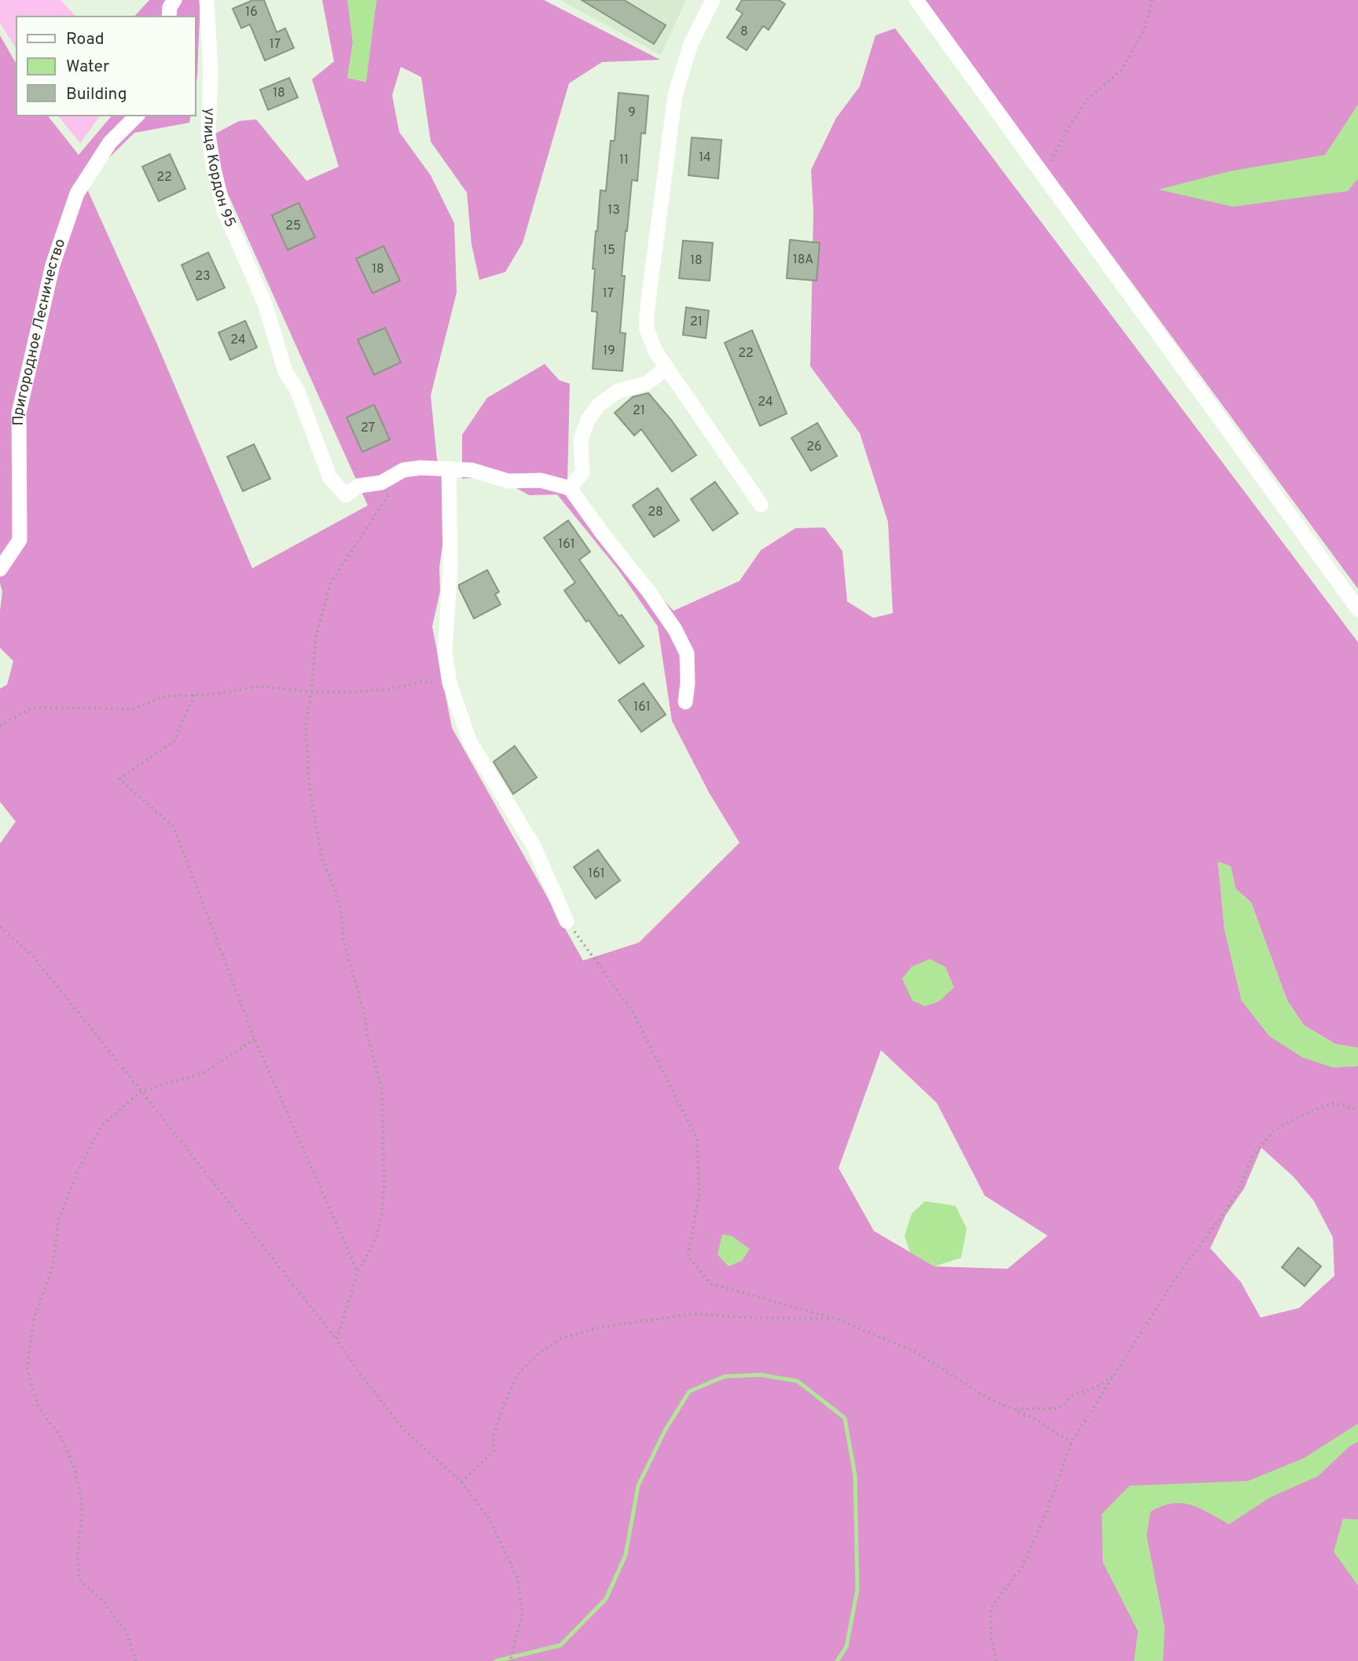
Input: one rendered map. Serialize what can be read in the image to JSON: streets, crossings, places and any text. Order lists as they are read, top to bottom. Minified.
{"streets":{"street":["улица Кордон 95","Пригородное Лесничество"]},"house_numbers":["16","8","17","18","9","14","11","22","13","25","15","18А","18","18","23","17","21","24","19","22","24","21","27","26","28","161","161","161"],"legend":["Road","Water","Building"]}
